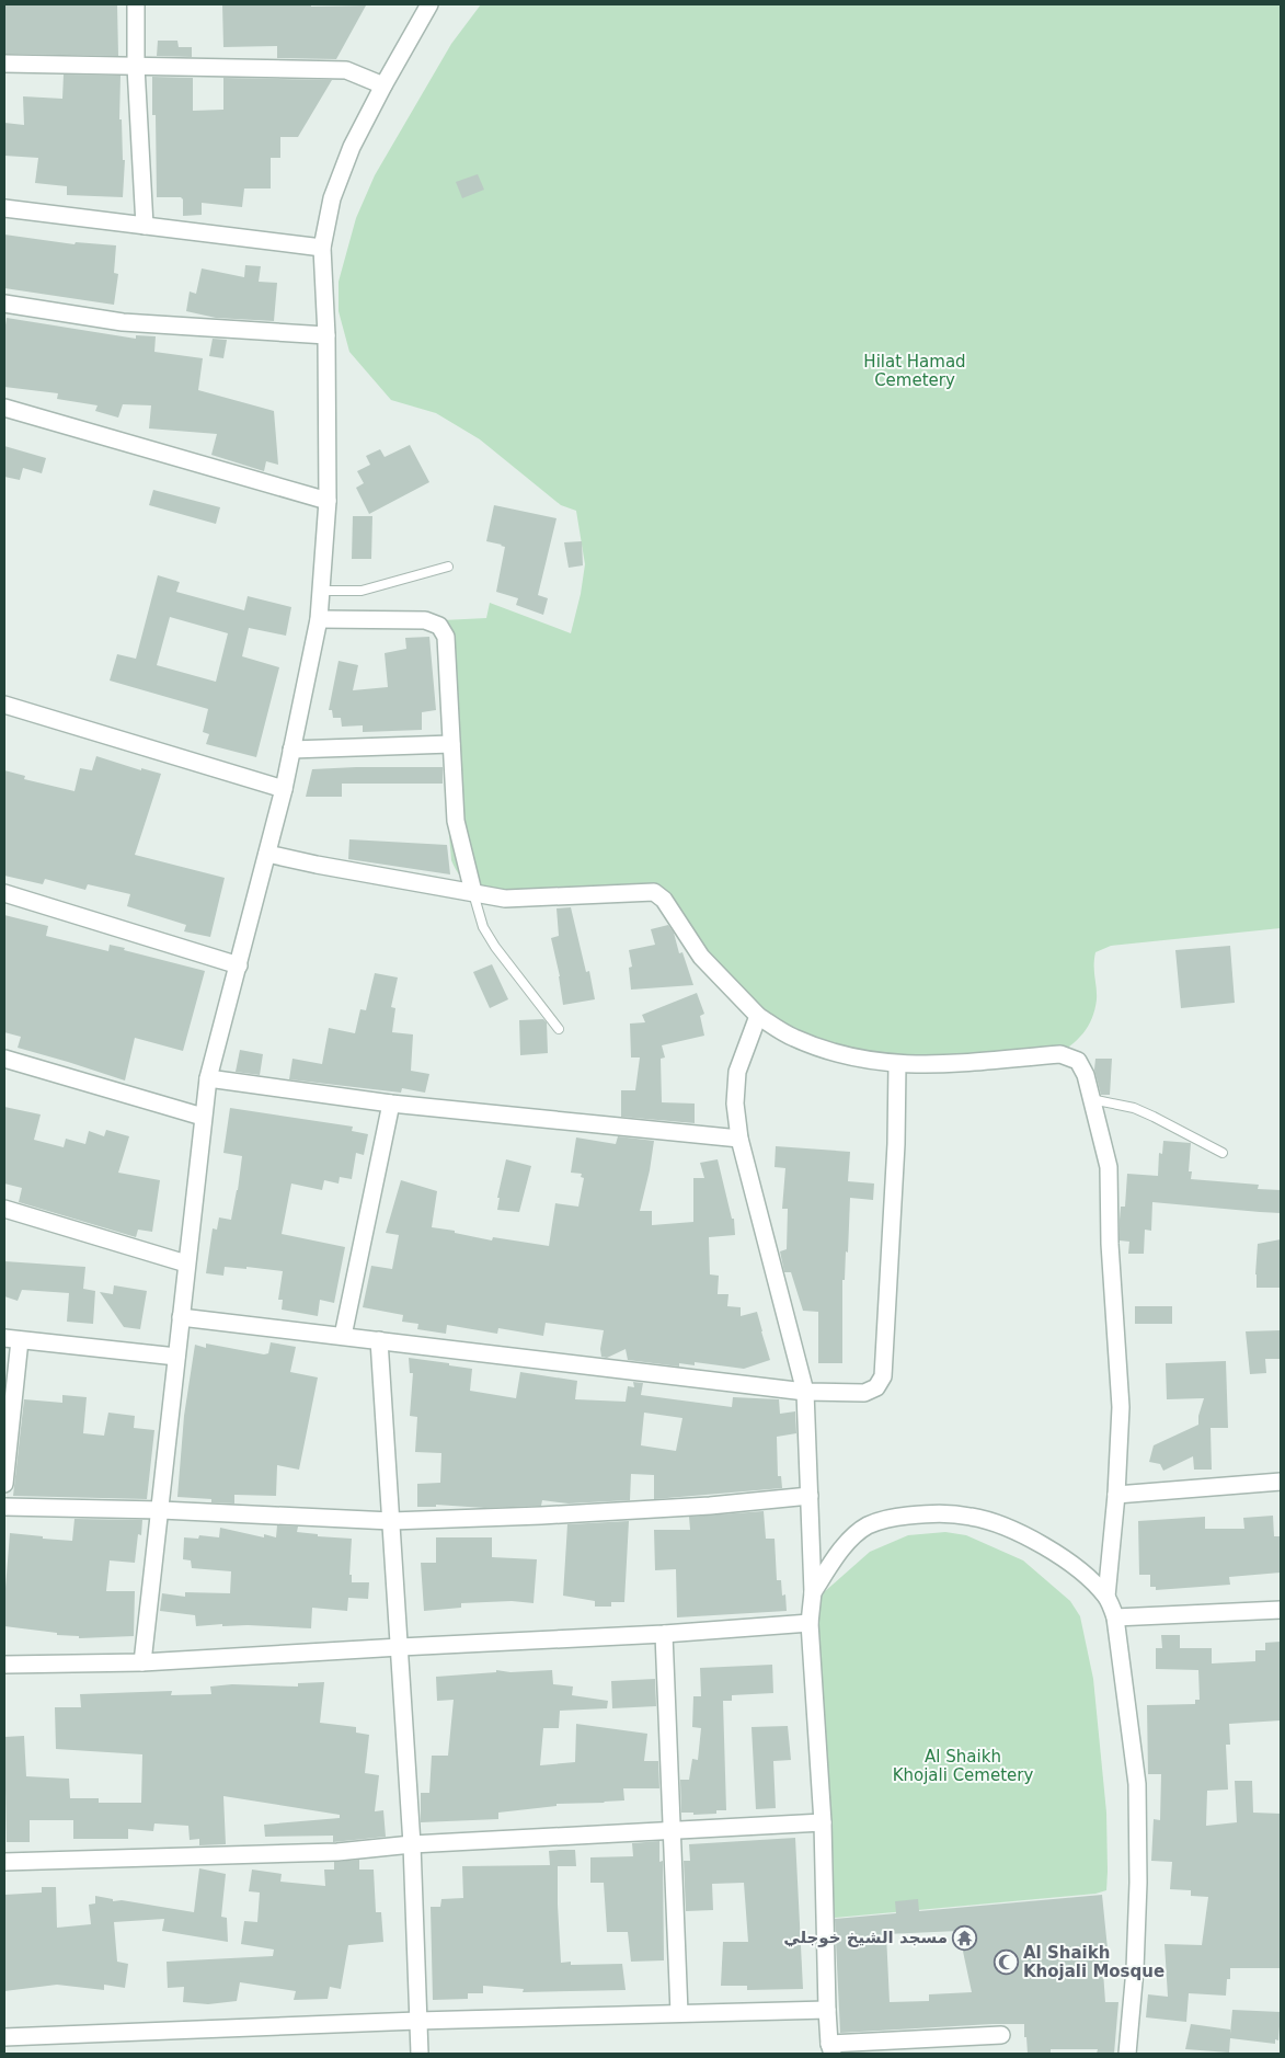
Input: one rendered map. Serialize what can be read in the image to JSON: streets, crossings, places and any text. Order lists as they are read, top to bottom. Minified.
{"parks":["Hilat Hamad Cemetery","Al Shaikh Khojali Cemetery"],"places":{"temple":["مسجد الشيخ خوجلي"],"mosque":["Al Shaikh Khojali Mosque"]}}
